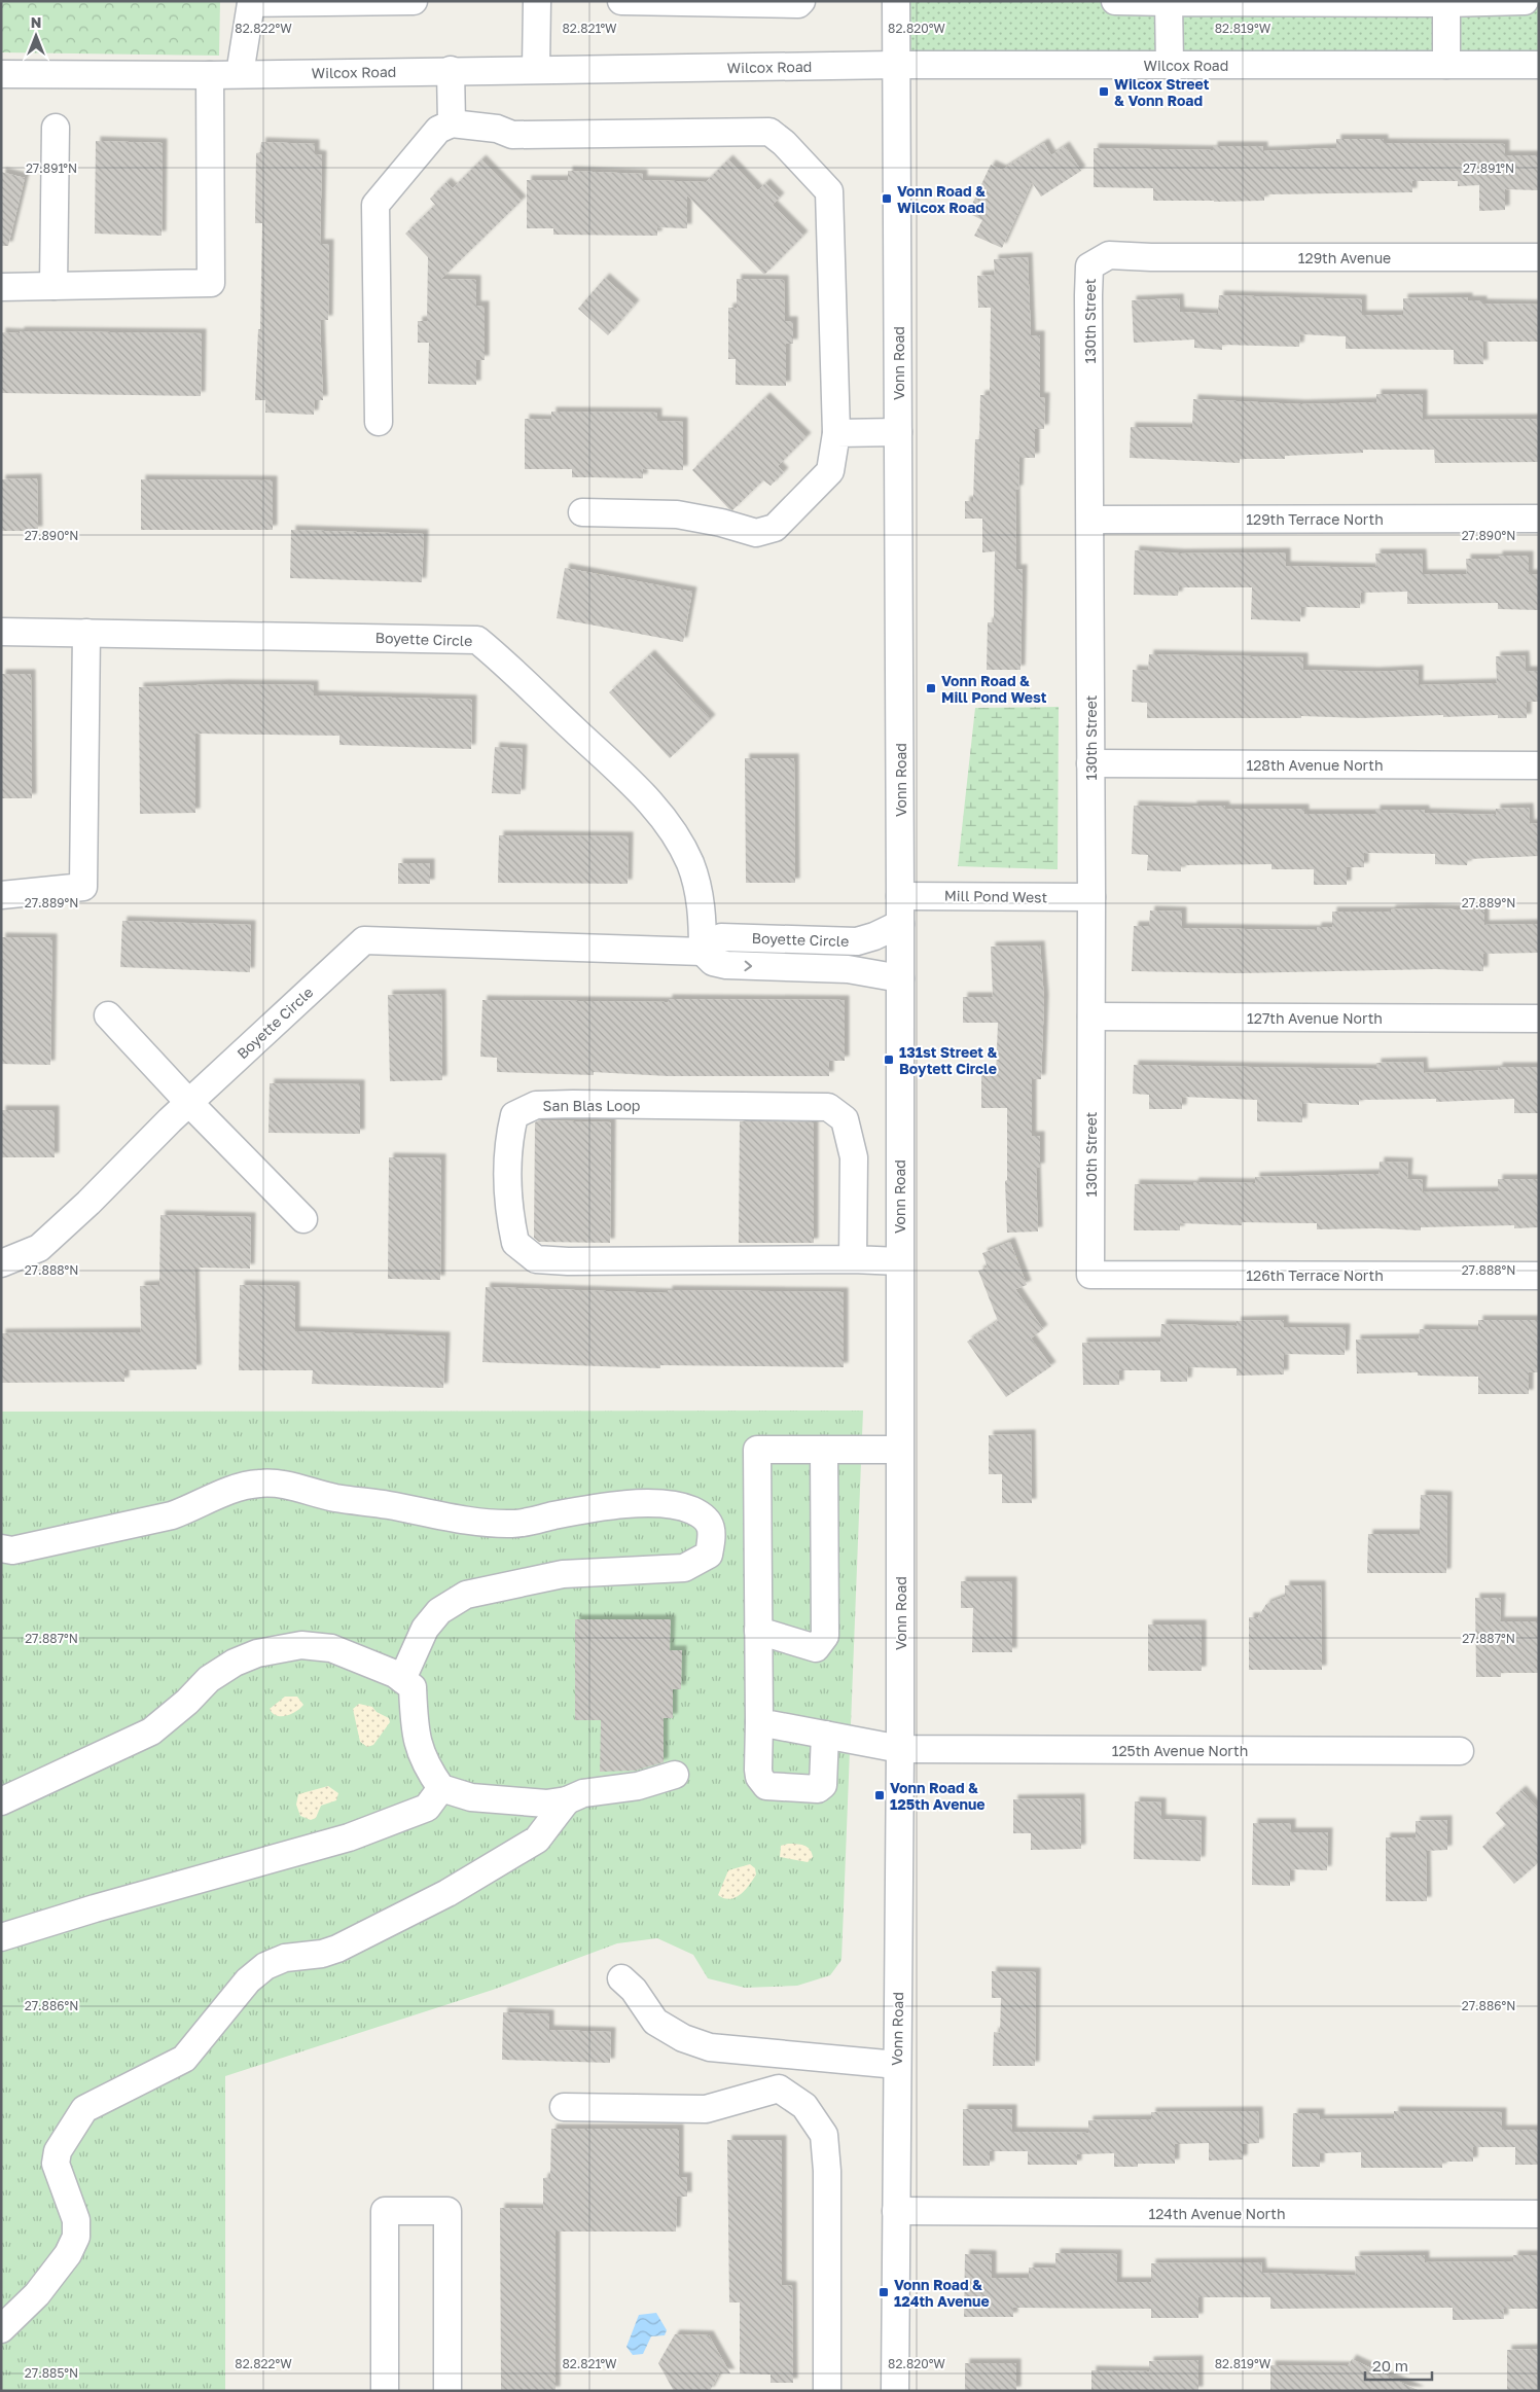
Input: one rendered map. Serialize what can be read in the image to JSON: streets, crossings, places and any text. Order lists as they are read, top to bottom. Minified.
{"streets":{"street":["Wilcox Road","129th Avenue","130th Street","Vonn Road","129th Terrace North","Boyette Circle","128th Avenue North","Mill Pond West","127th Avenue North","San Blas Loop","126th Terrace North","125th Avenue North","124th Avenue North"]},"crossings":[["Wilcox Road","Vonn Road"],["129th Avenue","130th Street"],["130th Street","129th Terrace North"],["130th Street","128th Avenue North"],["130th Street","Mill Pond West"],["130th Street","127th Avenue North"],["130th Street","126th Terrace North"],["Vonn Road","Boyette Circle"],["Vonn Road","Mill Pond West"],["Vonn Road","San Blas Loop"],["Vonn Road","125th Avenue North"],["Vonn Road","124th Avenue North"]],"places":{"transit":["Wilcox Street & Vonn Road","Vonn Road & Wilcox Road","Vonn Road & Mill Pond West","131st Street & Boytett Circle","Vonn Road & 125th Avenue","Vonn Road & 124th Avenue"]},"scale_bar":"20 m","north":"top","coordinates":["82.822°W","82.821°W","82.820°W","82.819°W","27.891°N","27.890°N","27.889°N","27.888°N","27.887°N","27.886°N","27.885°N"]}
